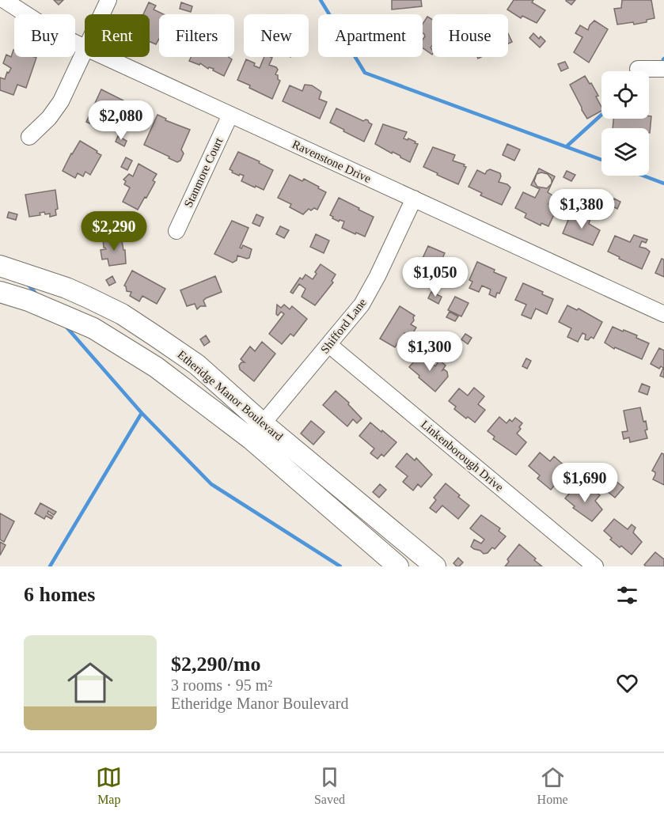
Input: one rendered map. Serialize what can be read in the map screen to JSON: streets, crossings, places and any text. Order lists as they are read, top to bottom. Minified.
{"streets":{"main road":["Etheridge Manor Boulevard"],"street":["Ravenstone Drive","Stanmore Court","Shifford Lane","Linkenborough Drive"]},"crossings":[["Ravenstone Drive","Stanmore Court"],["Ravenstone Drive","Shifford Lane"],["Shifford Lane","Etheridge Manor Boulevard"],["Shifford Lane","Linkenborough Drive"]],"page":{"chip":["Buy","Rent","Filters","New","Apartment","House"],"price":["$2,080","$1,380","$2,290","$1,050","$1,300","$1,690"],"heading":"6 homes","list":[{"name":"$2,290/mo","note":"3 rooms · 95 m² · Etheridge Manor Boulevard"}],"tabs":["Map","Saved","Home"]}}
